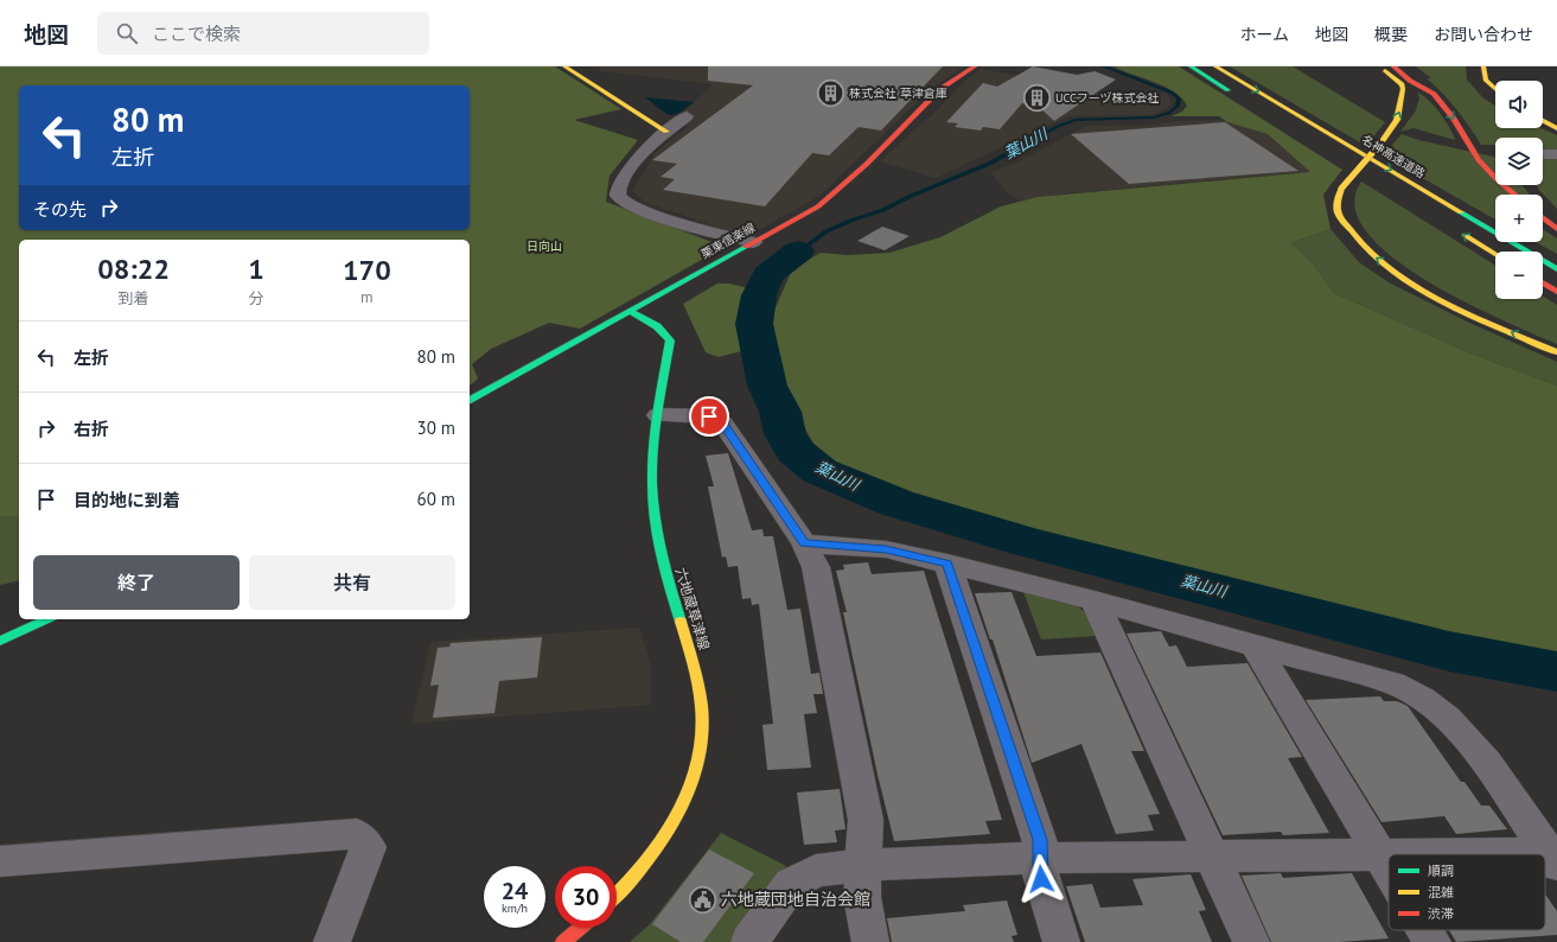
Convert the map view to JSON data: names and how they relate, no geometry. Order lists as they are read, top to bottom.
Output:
{
  "streets": {
    "main road": ["名神高速道路", "栗東信楽線", "六地蔵草津線"]
  },
  "crossings": [
    ["栗東信楽線", "六地蔵草津線"]
  ],
  "water": ["葉山川"],
  "parks": ["日向山"],
  "places": {
    "building": ["株式会社 草津倉庫", "UCCフーヅ株式会社"],
    "public building": ["六地蔵団地自治会館"]
  },
  "legend": ["順調", "混雑", "渋滞"],
  "page": {
    "header": "地図",
    "search": "ここで検索",
    "nav": [
      "ホーム",
      "地図",
      "概要",
      "お問い合わせ"
    ],
    "map_buttons": ["+", "−"],
    "turn": ["80 m", "左折"],
    "then": "その先",
    "eta": [
      "08:22",
      "到着",
      "1",
      "分",
      "170",
      "m"
    ],
    "list": [
      {
        "name": "左折",
        "value": "80 m"
      },
      {
        "name": "右折",
        "value": "30 m"
      },
      {
        "name": "目的地に到着",
        "value": "60 m"
      }
    ],
    "buttons": ["終了", "共有"],
    "speed": "24 km/h",
    "limit": "30"
  }
}
